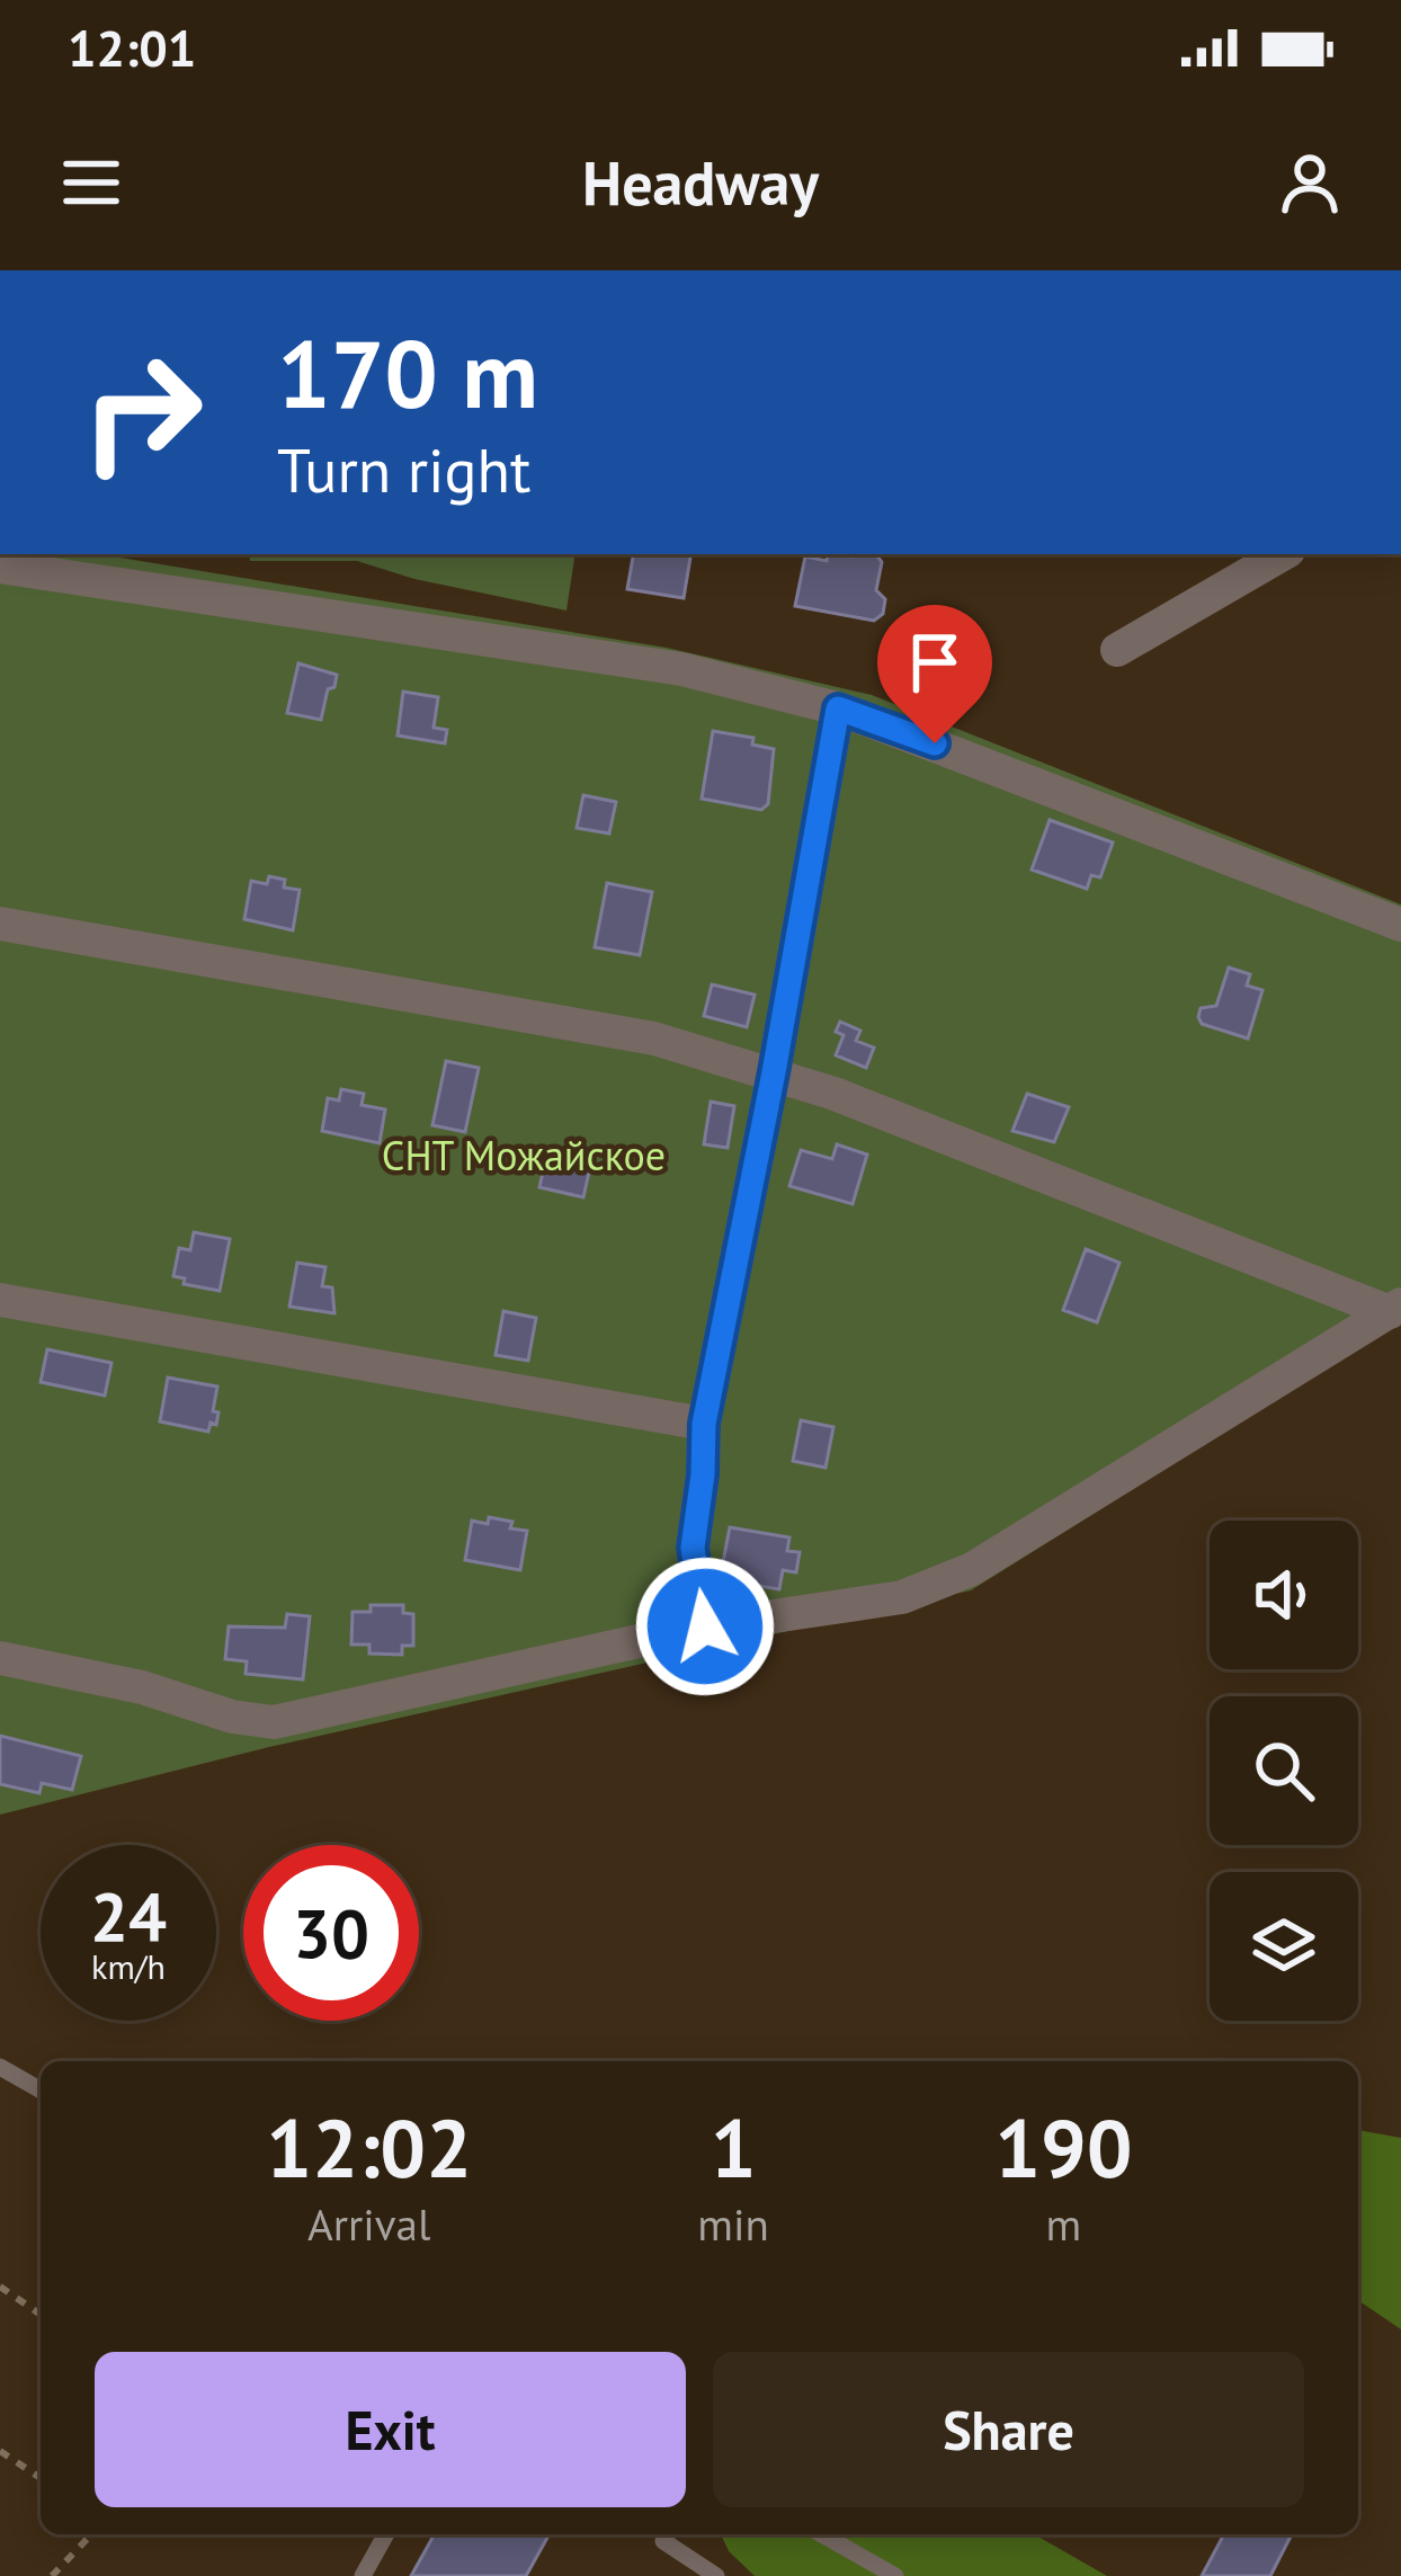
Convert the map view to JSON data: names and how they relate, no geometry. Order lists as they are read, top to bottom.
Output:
{
  "parks": ["СНТ Можайское"],
  "page": {
    "status": "12:01",
    "header": "Headway",
    "turn": ["170 m", "Turn right"],
    "speed": "24 km/h",
    "limit": "30",
    "eta": [
      "12:02",
      "Arrival",
      "1",
      "min",
      "190",
      "m"
    ],
    "buttons": ["Exit", "Share"]
  }
}
